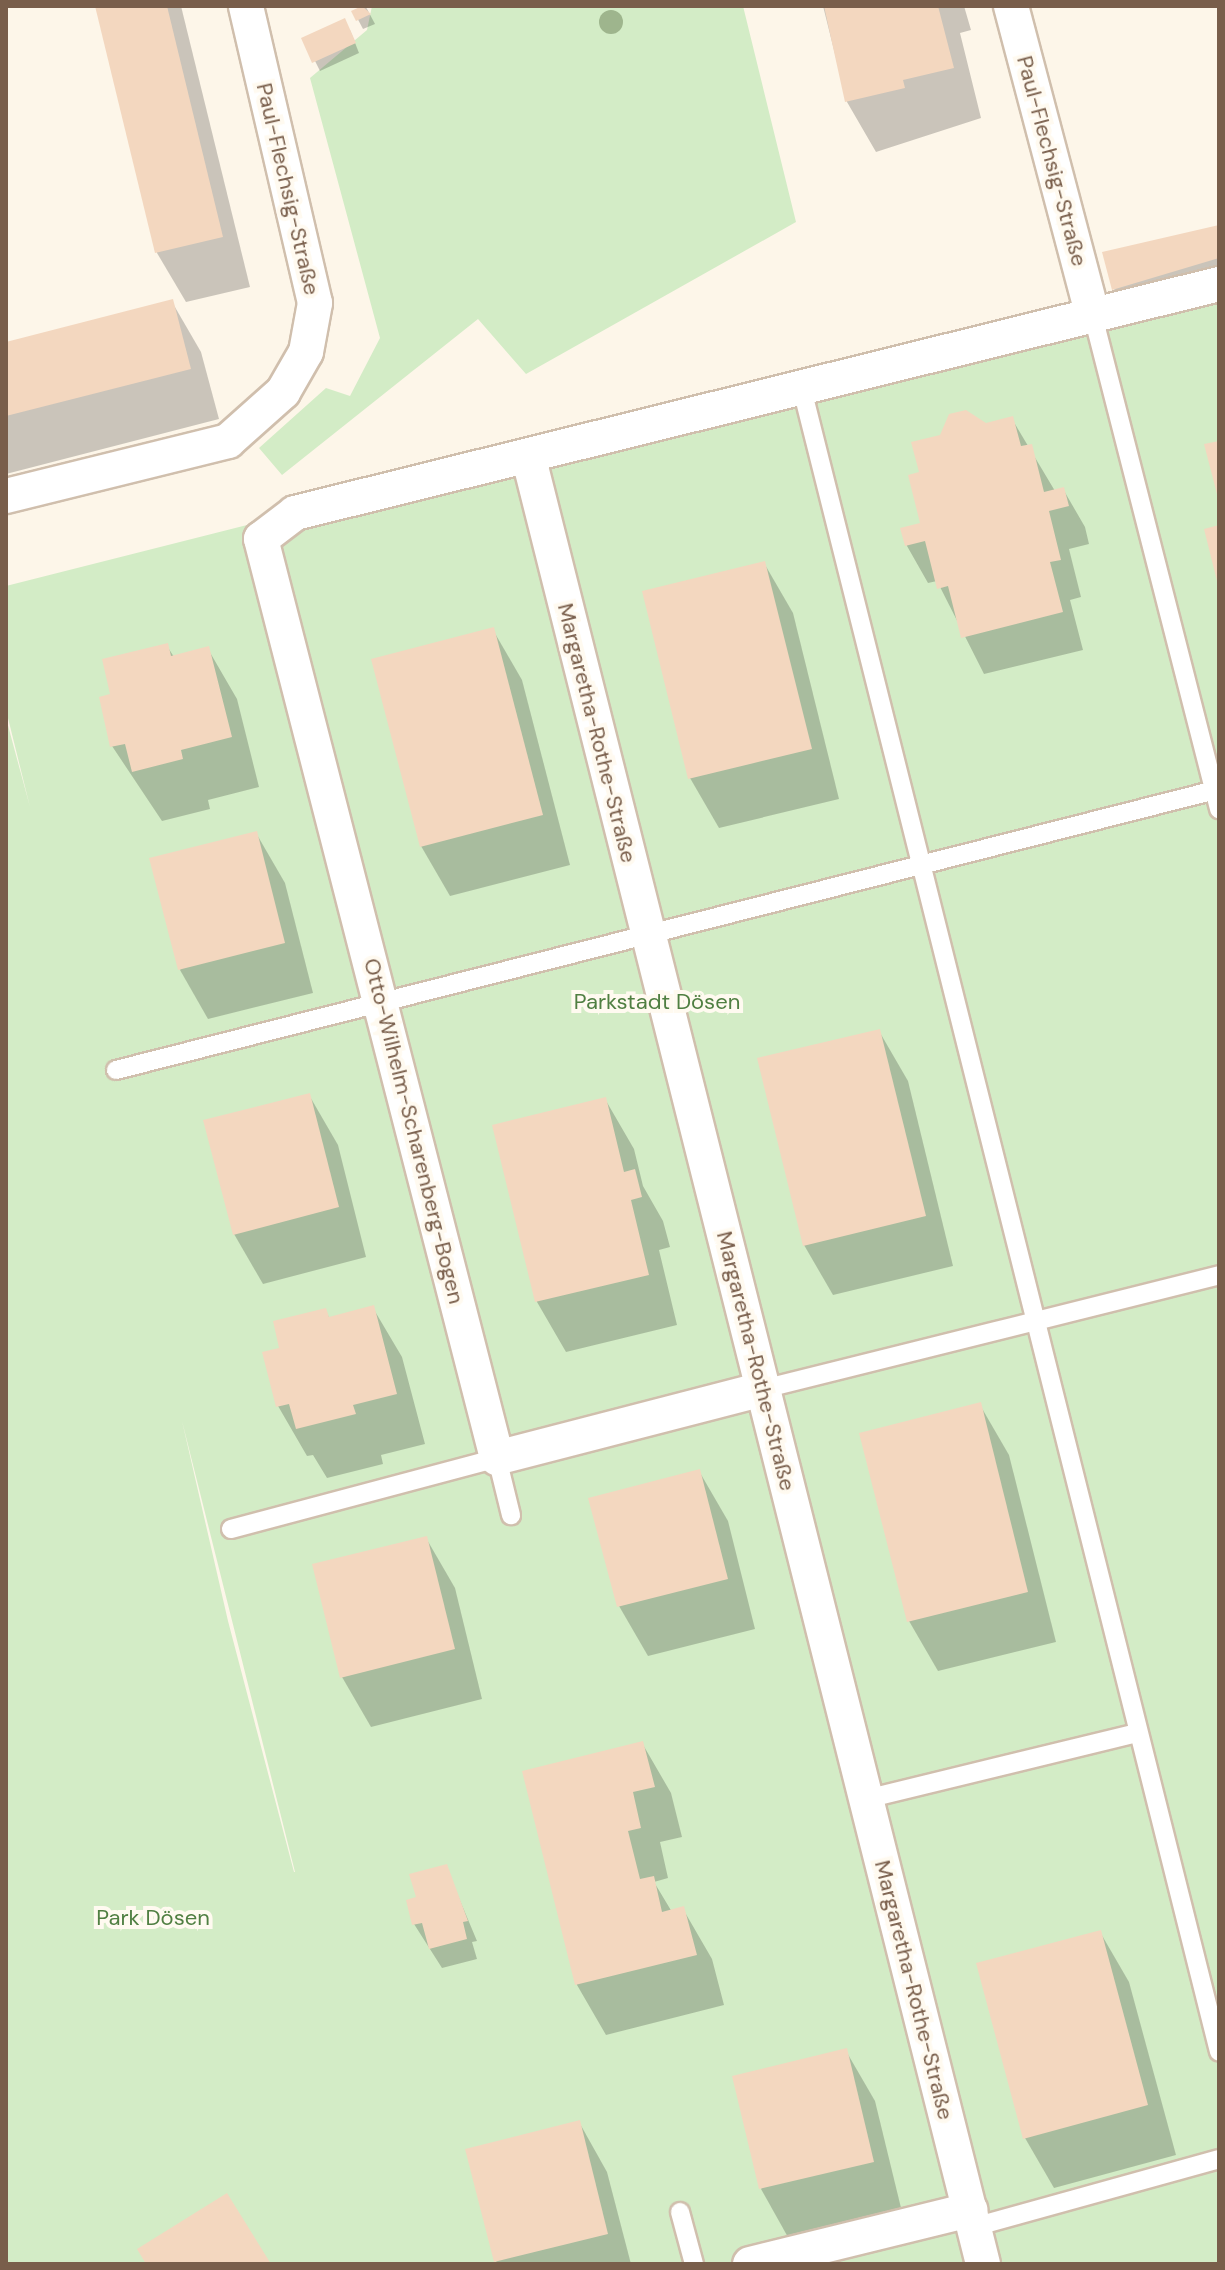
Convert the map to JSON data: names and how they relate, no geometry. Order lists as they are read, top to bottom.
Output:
{
  "streets": {
    "street": ["Paul-Flechsig-Straße", "Margaretha-Rothe-Straße", "Otto-Wilhelm-Scharenberg-Bogen"]
  },
  "crossings": [
    ["Margaretha-Rothe-Straße", "Otto-Wilhelm-Scharenberg-Bogen"]
  ],
  "parks": ["Parkstadt Dösen", "Park Dösen"]
}
